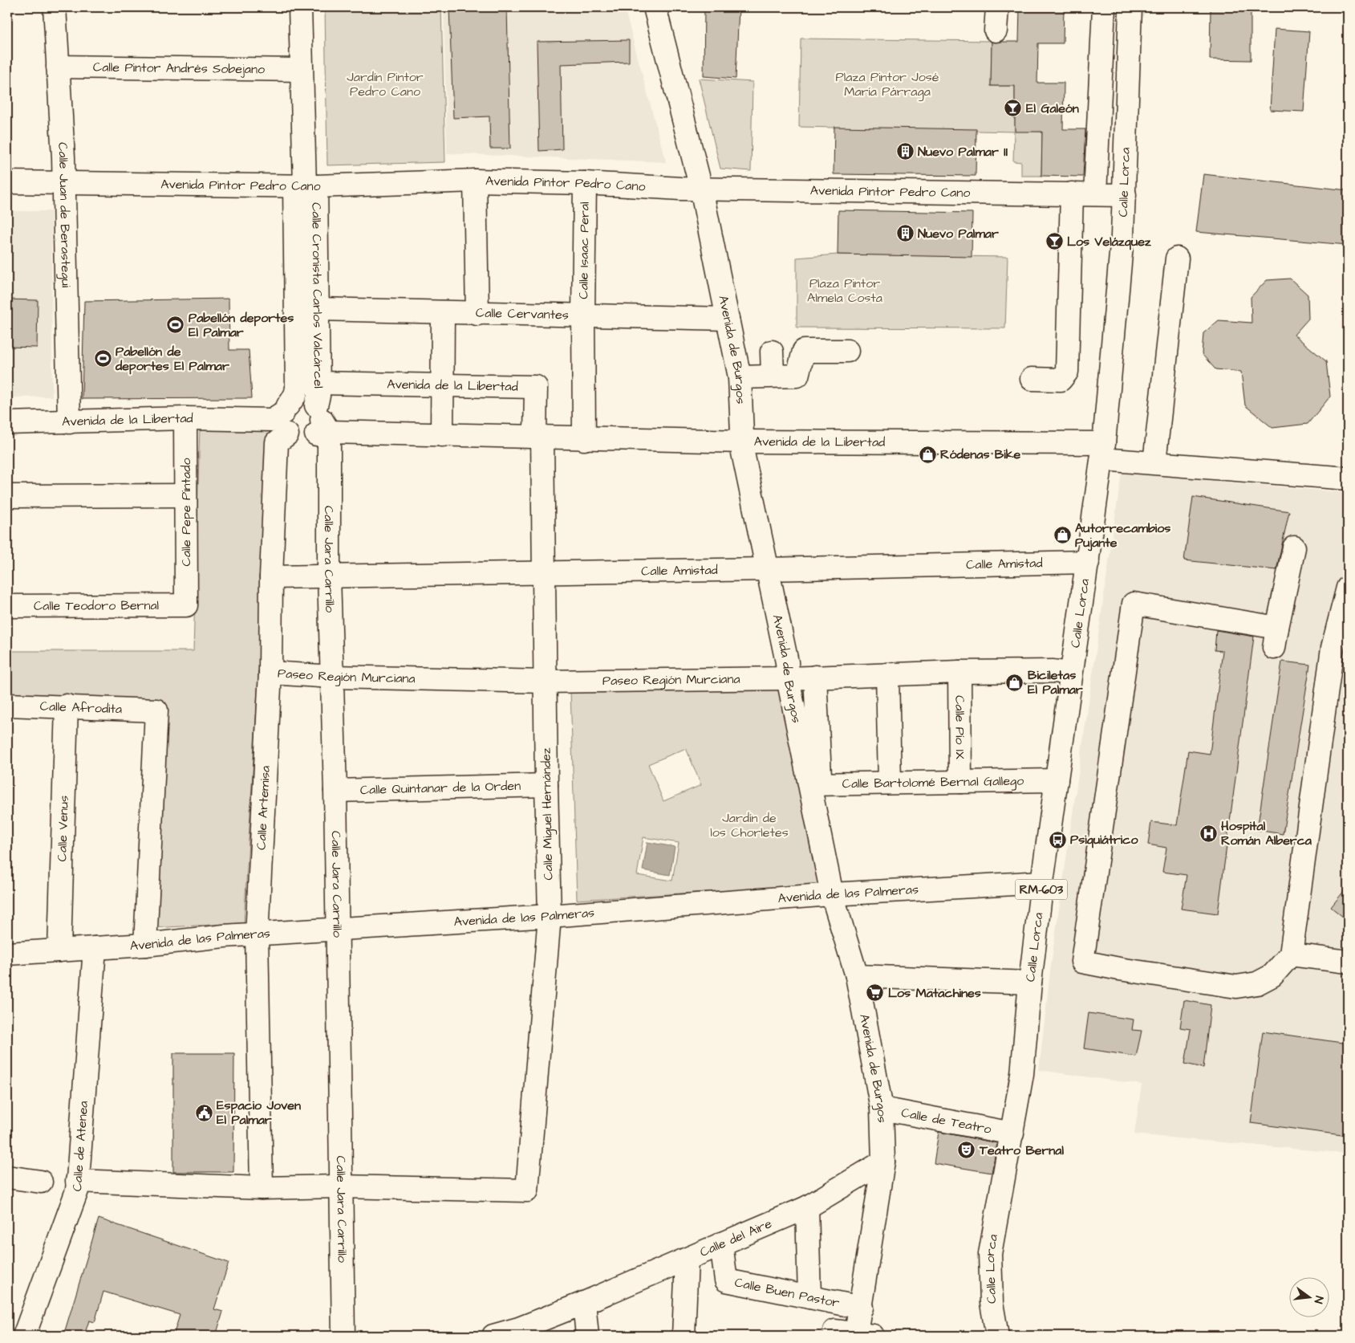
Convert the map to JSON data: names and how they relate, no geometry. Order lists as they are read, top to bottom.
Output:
{
  "streets": {
    "street": [
      "Calle Pintor Andrés Sobejano",
      "Calle Lorca",
      "Avenida Pintor Pedro Cano",
      "Calle Juan de Berastegui",
      "Calle Isaac Peral",
      "Calle Cronista Carlos Valcárcel",
      "Calle Cervantes",
      "Avenida de Burgos",
      "Avenida de la Libertad",
      "Calle Pepe Pintado",
      "Calle Jara Carrillo",
      "Calle Amistad",
      "Calle Teodoro Bernal",
      "Paseo Región Murciana",
      "Calle Afrodita",
      "Calle Pío IX",
      "Calle Bartolomé Bernal Gallego",
      "Calle Quintanar de la Orden",
      "Calle Artemisa",
      "Calle Miguel Hernández",
      "Calle Venus",
      "RM-603",
      "Avenida de las Palmeras",
      "Calle de Teatro",
      "Calle de Atenea",
      "Calle del Aire",
      "Calle Buen Pastor"
    ]
  },
  "crossings": [
    ["Calle Pintor Andrés Sobejano", "Calle Juan de Berastegui"],
    ["Calle Pintor Andrés Sobejano", "Calle Cronista Carlos Valcárcel"],
    ["Calle Lorca", "Avenida Pintor Pedro Cano"],
    ["Calle Lorca", "Avenida de la Libertad"],
    ["Calle Lorca", "Calle Amistad"],
    ["Calle Lorca", "Paseo Región Murciana"],
    ["Calle Lorca", "Calle Bartolomé Bernal Gallego"],
    ["Calle Lorca", "Avenida de las Palmeras"],
    ["Calle Lorca", "Calle de Teatro"],
    ["Avenida Pintor Pedro Cano", "Calle Juan de Berastegui"],
    ["Avenida Pintor Pedro Cano", "Calle Isaac Peral"],
    ["Avenida Pintor Pedro Cano", "Calle Cronista Carlos Valcárcel"],
    ["Avenida Pintor Pedro Cano", "Avenida de Burgos"],
    ["Calle Juan de Berastegui", "Avenida de la Libertad"],
    ["Calle Isaac Peral", "Calle Cervantes"],
    ["Calle Isaac Peral", "Avenida de la Libertad"],
    ["Calle Cronista Carlos Valcárcel", "Calle Cervantes"],
    ["Calle Cronista Carlos Valcárcel", "Avenida de la Libertad"],
    ["Calle Cronista Carlos Valcárcel", "Calle Jara Carrillo"],
    ["Calle Cronista Carlos Valcárcel", "Calle Artemisa"],
    ["Calle Cervantes", "Avenida de Burgos"],
    ["Avenida de Burgos", "Avenida de la Libertad"],
    ["Avenida de Burgos", "Calle Amistad"],
    ["Avenida de Burgos", "Paseo Región Murciana"],
    ["Avenida de Burgos", "Calle Bartolomé Bernal Gallego"],
    ["Avenida de Burgos", "Avenida de las Palmeras"],
    ["Avenida de Burgos", "Calle de Teatro"],
    ["Avenida de Burgos", "Calle del Aire"],
    ["Avenida de Burgos", "Calle Buen Pastor"],
    ["Avenida de la Libertad", "Calle Pepe Pintado"],
    ["Avenida de la Libertad", "Calle Jara Carrillo"],
    ["Avenida de la Libertad", "Calle Artemisa"],
    ["Avenida de la Libertad", "Calle Miguel Hernández"],
    ["Calle Pepe Pintado", "Calle Teodoro Bernal"],
    ["Calle Jara Carrillo", "Calle Amistad"],
    ["Calle Jara Carrillo", "Paseo Región Murciana"],
    ["Calle Jara Carrillo", "Calle Quintanar de la Orden"],
    ["Calle Jara Carrillo", "Calle Artemisa"],
    ["Calle Jara Carrillo", "Calle Miguel Hernández"],
    ["Calle Jara Carrillo", "Avenida de las Palmeras"],
    ["Calle Amistad", "Calle Artemisa"],
    ["Calle Amistad", "Calle Miguel Hernández"],
    ["Paseo Región Murciana", "Calle Pío IX"],
    ["Paseo Región Murciana", "Calle Artemisa"],
    ["Paseo Región Murciana", "Calle Miguel Hernández"],
    ["Calle Afrodita", "Calle Venus"],
    ["Calle Afrodita", "Avenida de las Palmeras"],
    ["Calle Pío IX", "Calle Bartolomé Bernal Gallego"],
    ["Calle Quintanar de la Orden", "Calle Miguel Hernández"],
    ["Calle Artemisa", "Avenida de las Palmeras"],
    ["Calle Miguel Hernández", "Avenida de las Palmeras"],
    ["Calle Venus", "Avenida de las Palmeras"],
    ["Avenida de las Palmeras", "Calle de Atenea"],
    ["Calle del Aire", "Calle Buen Pastor"]
  ],
  "parks": [
    "Jardín Pintor Pedro Cano",
    "Plaza Pintor José María Párraga",
    "Plaza Pintor Almela Costa",
    "Jardín de los Chorletes"
  ],
  "places": {
    "bar": ["El Galeón", "Los Velázquez"],
    "building": ["Nuevo Palmar II", "Nuevo Palmar"],
    "sports": ["Pabellón deportes El Palmar", "Pabellón de deportes El Palmar"],
    "shop": ["Ródenas Bike", "Autorrecambios Pujante", "Biciletas El Palmar"],
    "hospital": ["Hospital Román Alberca"],
    "bus stop": ["Psiquiátrico"],
    "supermarket": ["Los Matachines"],
    "public building": ["Espacio Joven El Palmar"],
    "theatre": ["Teatro Bernal"]
  },
  "north": "right"
}
